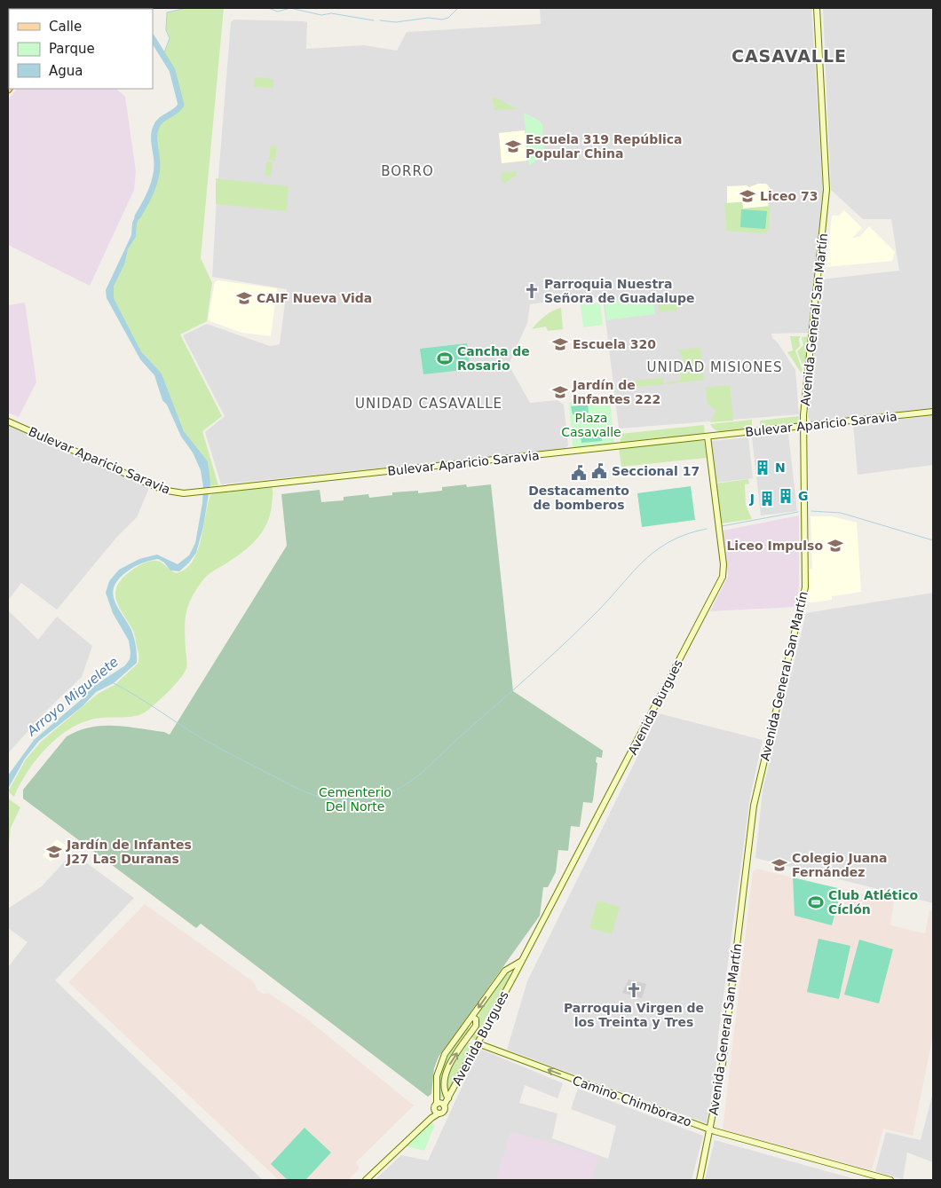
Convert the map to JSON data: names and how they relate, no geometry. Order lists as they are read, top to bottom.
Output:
{
  "streets": {
    "street": [
      "Avenida General San Martín",
      "Bulevar Aparicio Saravia",
      "Avenida Burgues",
      "Camino Chimborazo"
    ]
  },
  "crossings": [
    ["Avenida General San Martín", "Bulevar Aparicio Saravia"],
    ["Avenida General San Martín", "Camino Chimborazo"],
    ["Bulevar Aparicio Saravia", "Avenida Burgues"],
    ["Avenida Burgues", "Camino Chimborazo"]
  ],
  "one_way": ["Camino Chimborazo"],
  "districts": [
    "CASAVALLE",
    "BORRO",
    "UNIDAD MISIONES",
    "UNIDAD CASAVALLE"
  ],
  "water": ["Arroyo Miguelete"],
  "parks": ["Plaza Casavalle", "Cementerio Del Norte"],
  "places": {
    "school or university": [
      "Escuela 319 República Popular China",
      "Liceo 73",
      "CAIF Nueva Vida",
      "Escuela 320",
      "Jardín de Infantes 222",
      "Liceo Impulso",
      "Jardín de Infantes J27 Las Duranas",
      "Colegio Juana Fernández"
    ],
    "church": ["Parroquia Nuestra Señora de Guadalupe", "Parroquia Virgen de los Treinta y Tres"],
    "sports": ["Cancha de Rosario", "Club Atlético Cíclón"],
    "building": ["N", "G", "J"],
    "public building": ["Seccional 17", "Destacamento de bomberos"]
  },
  "legend": ["Calle", "Parque", "Agua"]
}
